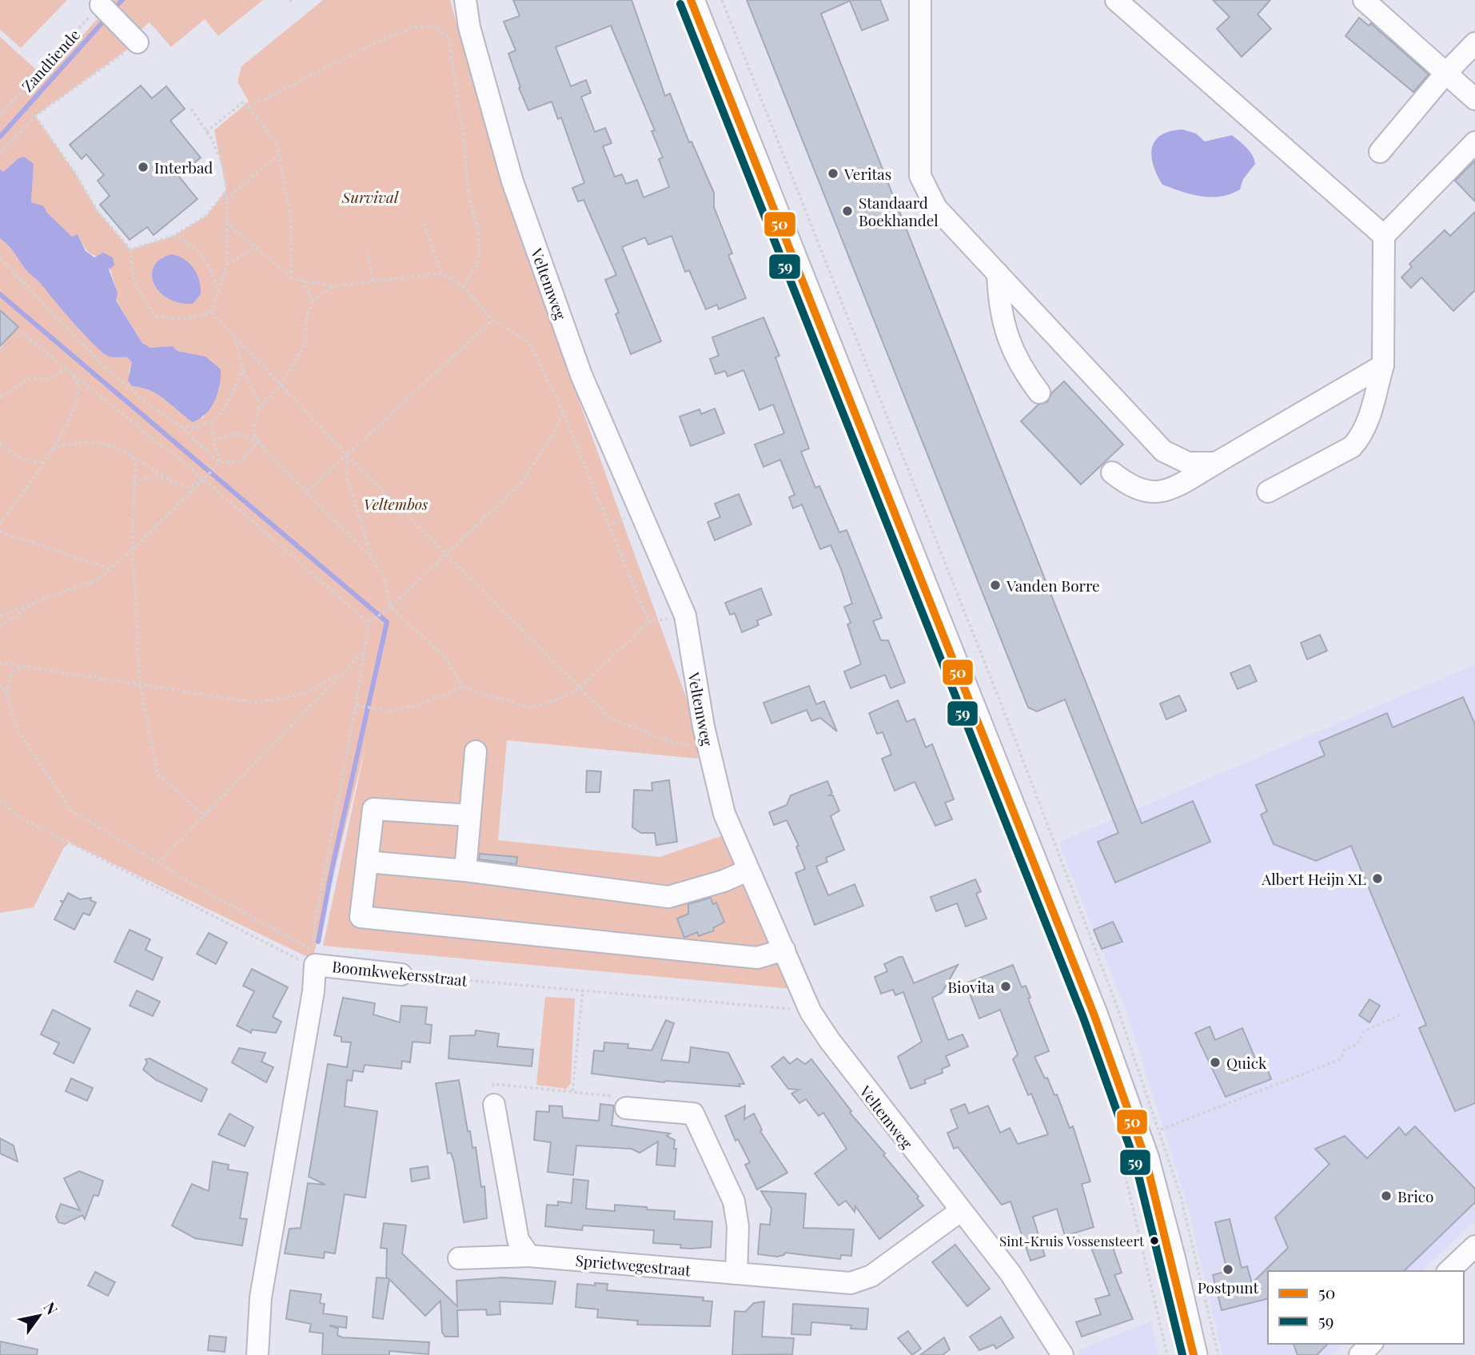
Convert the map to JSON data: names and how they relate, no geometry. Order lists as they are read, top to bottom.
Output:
{
  "streets": {
    "street": ["Veltemweg", "Boomkwekersstraat", "Sprietwegestraat"],
    "path": ["Zandtiende"]
  },
  "crossings": [
    ["Veltemweg", "Boomkwekersstraat"],
    ["Veltemweg", "Sprietwegestraat"]
  ],
  "parks": ["Survival", "Veltembos"],
  "places": [
    "Interbad",
    "Veritas",
    "Standaard Boekhandel",
    "Vanden Borre",
    "Albert Heijn XL",
    "Biovita",
    "Quick",
    "Brico",
    "Sint-Kruis Vossensteert",
    "Postpunt"
  ],
  "lines": ["transit line 50", "transit line 59"],
  "legend": ["50", "59"],
  "north": "top right"
}
